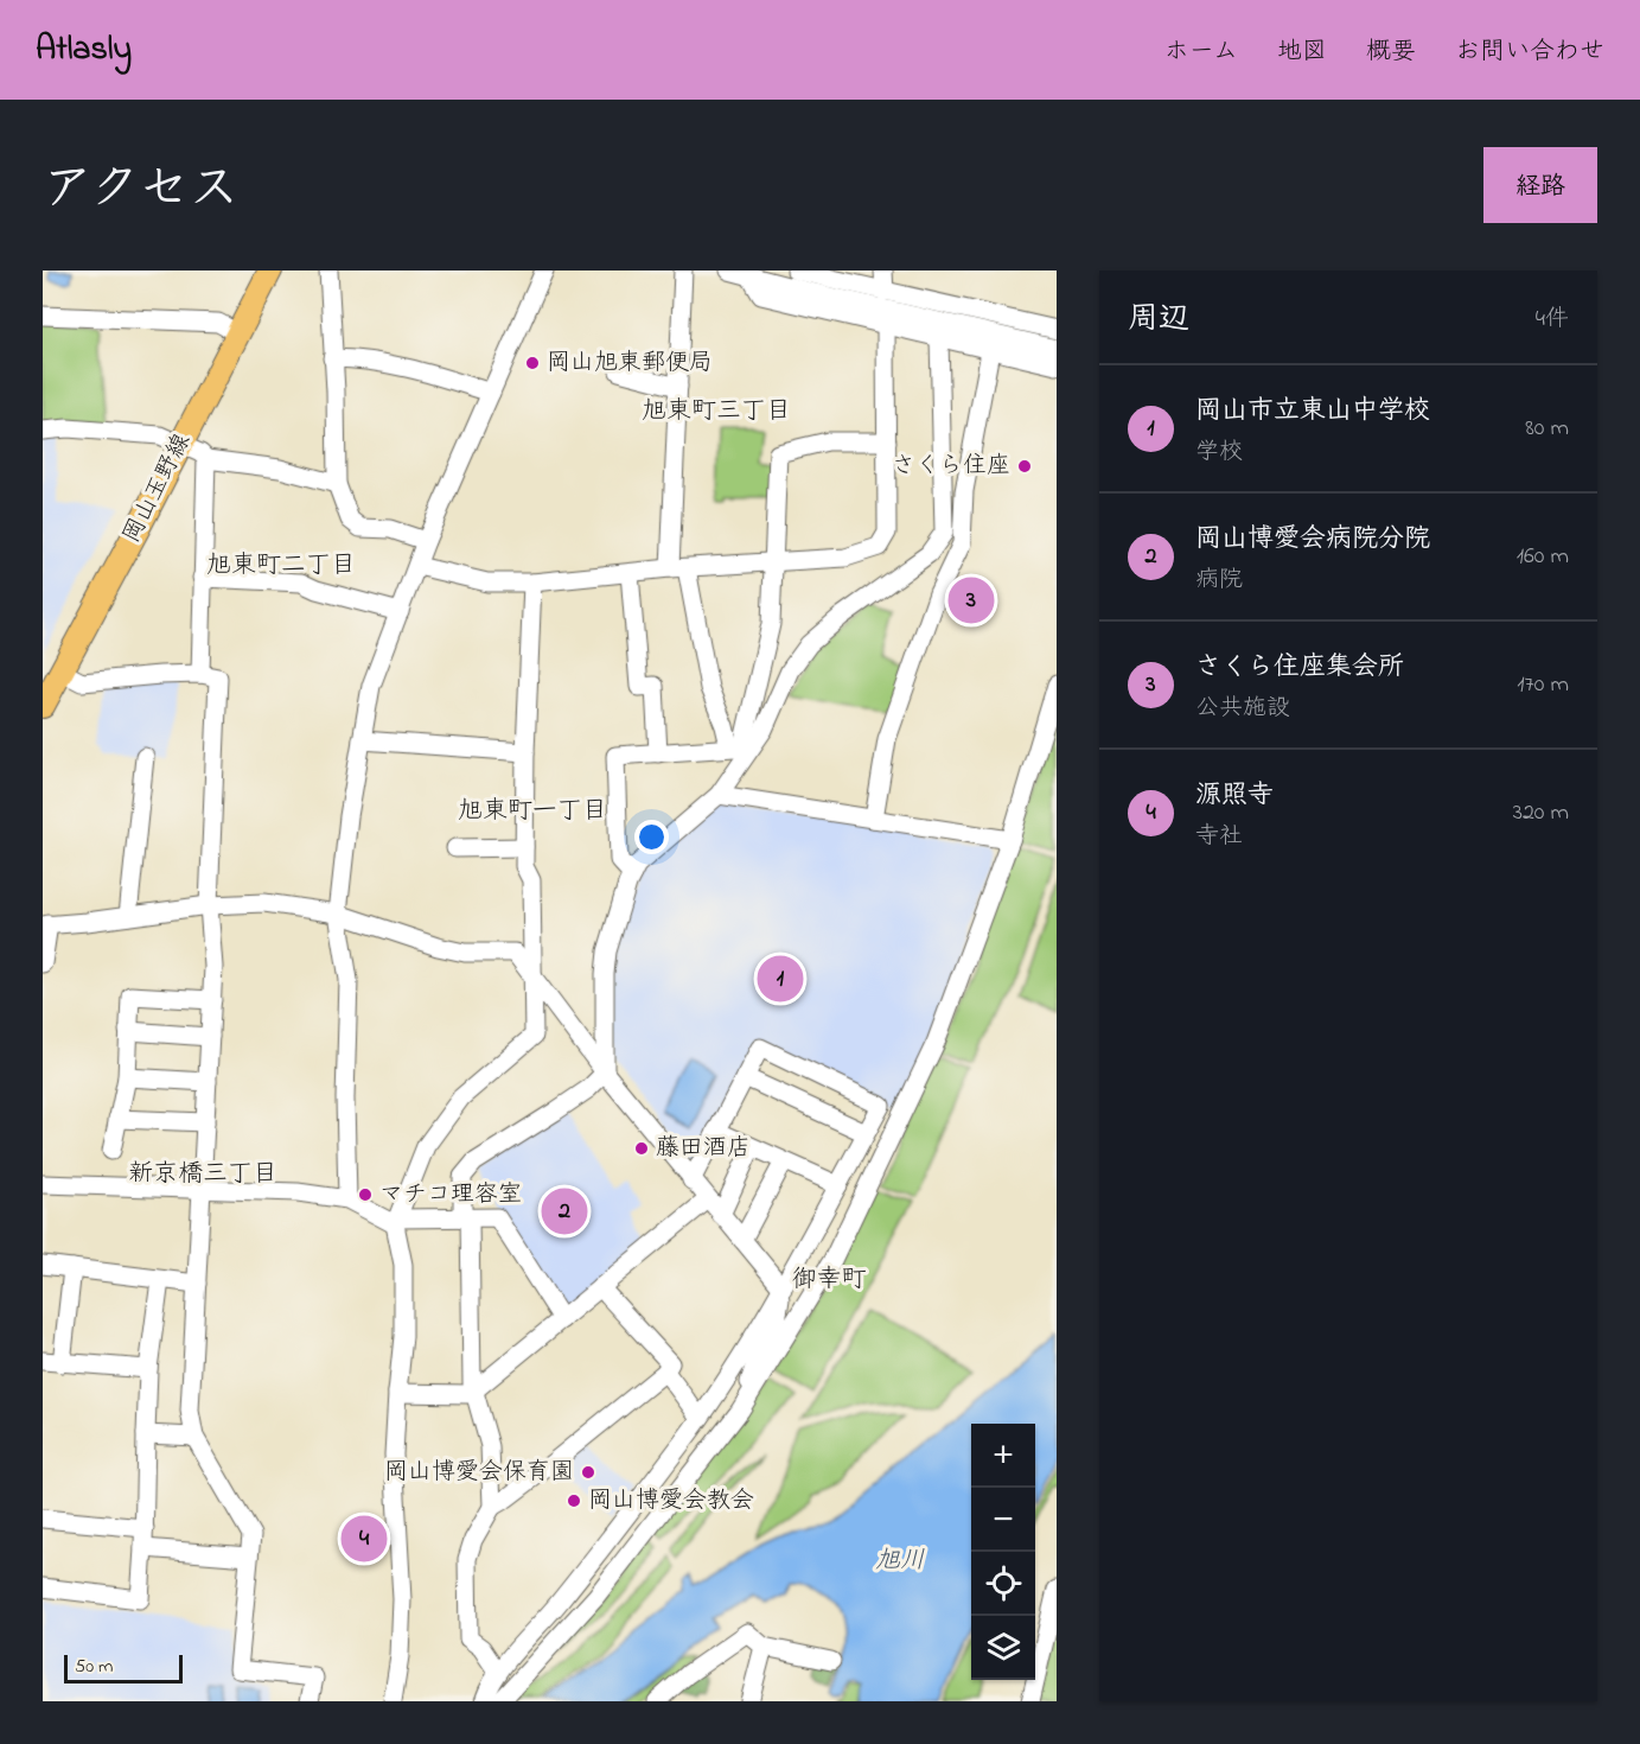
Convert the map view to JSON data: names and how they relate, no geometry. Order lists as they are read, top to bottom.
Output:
{
  "streets": {
    "main road": ["岡山玉野線"]
  },
  "districts": [
    "旭東町三丁目",
    "旭東町二丁目",
    "旭東町一丁目",
    "新京橋三丁目",
    "御幸町"
  ],
  "water": ["旭川"],
  "places": [
    "岡山旭東郵便局",
    "さくら住座",
    "藤田酒店",
    "マチコ理容室",
    "岡山博愛会保育園",
    "岡山博愛会教会"
  ],
  "scale_bar": "50 m",
  "page": {
    "header": "Atlasly",
    "nav": [
      "ホーム",
      "地図",
      "概要",
      "お問い合わせ"
    ],
    "title": "アクセス",
    "buttons": "経路",
    "heading": ["周辺", "4件"],
    "list": [
      {
        "mark": "1",
        "name": "岡山市立東山中学校",
        "note": "学校",
        "value": "80 m"
      },
      {
        "mark": "2",
        "name": "岡山博愛会病院分院",
        "note": "病院",
        "value": "160 m"
      },
      {
        "mark": "3",
        "name": "さくら住座集会所",
        "note": "公共施設",
        "value": "170 m"
      },
      {
        "mark": "4",
        "name": "源照寺",
        "note": "寺社",
        "value": "320 m"
      }
    ],
    "pins": [
      "3",
      "1",
      "2",
      "4"
    ],
    "map_buttons": ["+", "−"],
    "scale": "50 m"
  }
}
